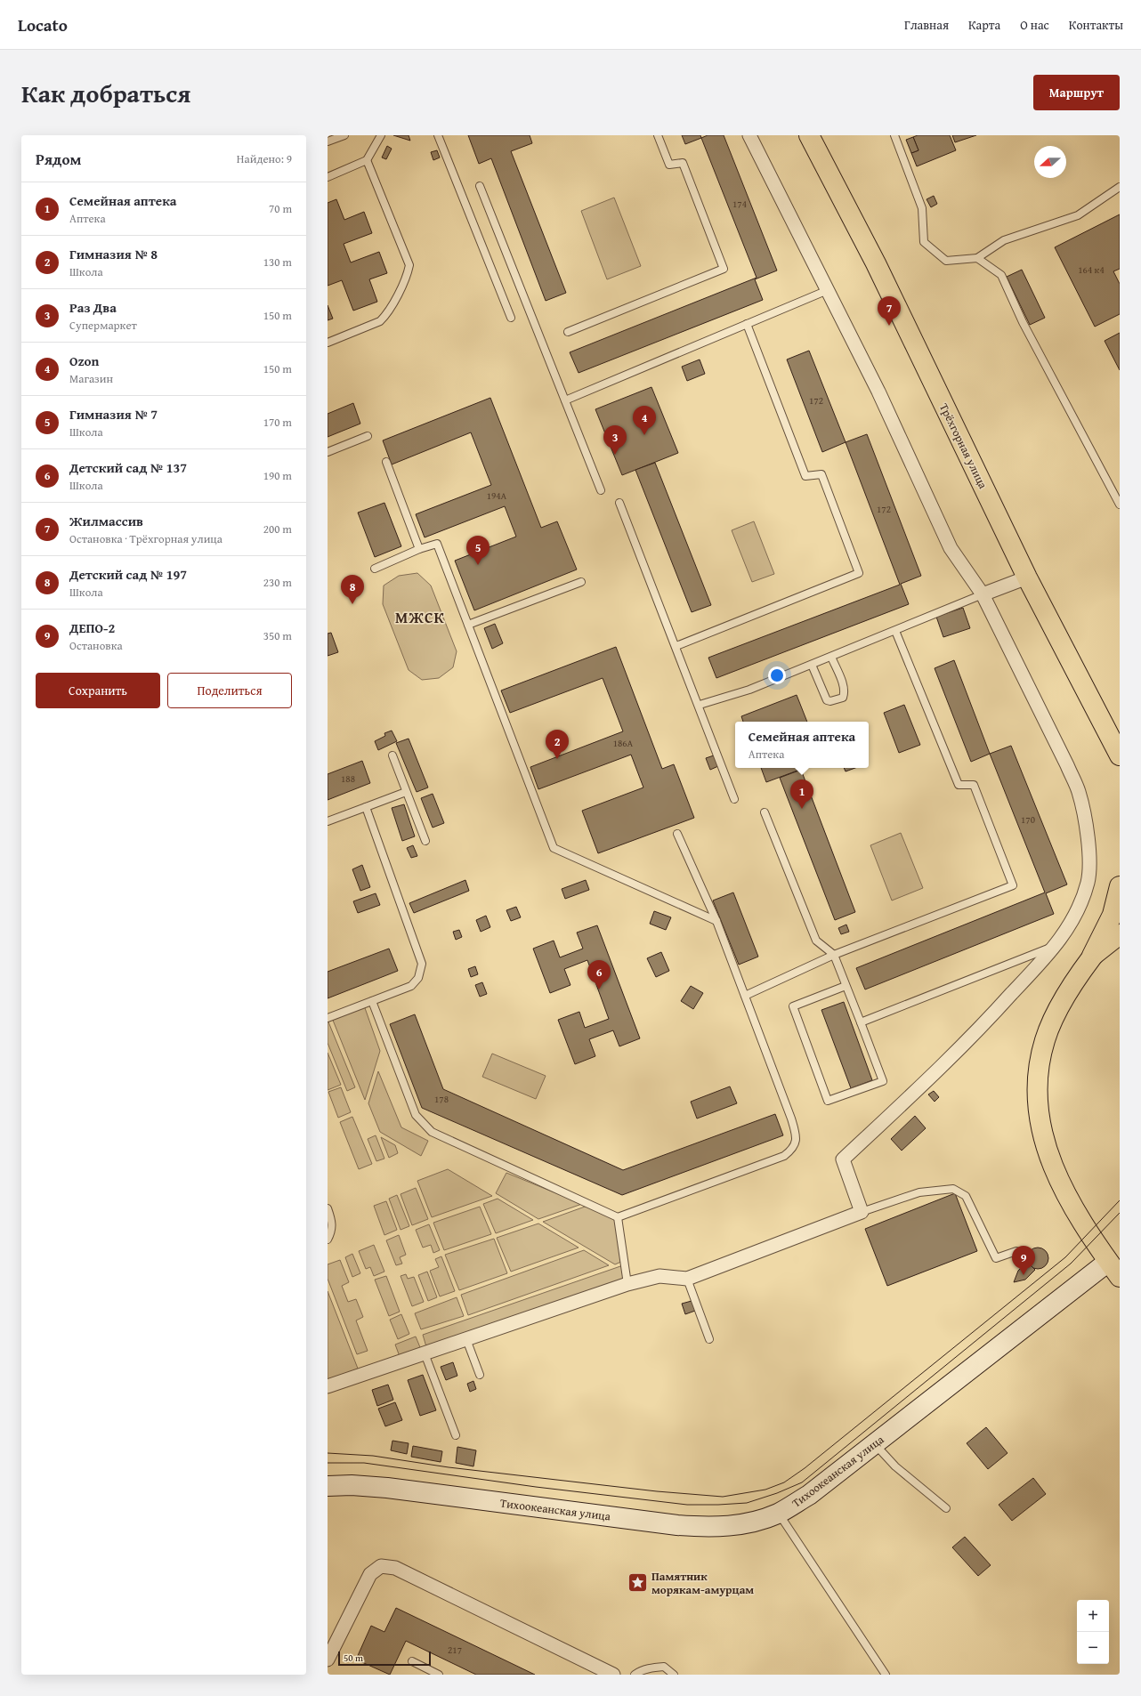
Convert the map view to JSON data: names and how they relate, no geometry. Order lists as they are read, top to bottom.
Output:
{
  "streets": {
    "main road": ["Трёхгорная улица", "Тихоокеанская улица"]
  },
  "districts": ["МЖСК"],
  "places": {
    "place": ["Памятник морякам-амурцам"]
  },
  "house_numbers": [
    "174",
    "164 к4",
    "172",
    "194А",
    "172",
    "186А",
    "188",
    "170",
    "178",
    "217"
  ],
  "scale_bar": "50 m",
  "north": "left",
  "page": {
    "header": "Locato",
    "nav": [
      "Главная",
      "Карта",
      "О нас",
      "Контакты"
    ],
    "title": "Как добраться",
    "buttons": [
      "Маршрут",
      ["Сохранить", "Поделиться"]
    ],
    "heading": ["Рядом", "Найдено: 9"],
    "list": [
      {
        "mark": "1",
        "name": "Семейная аптека",
        "note": "Аптека",
        "value": "70 m"
      },
      {
        "mark": "2",
        "name": "Гимназия № 8",
        "note": "Школа",
        "value": "130 m"
      },
      {
        "mark": "3",
        "name": "Раз Два",
        "note": "Супермаркет",
        "value": "150 m"
      },
      {
        "mark": "4",
        "name": "Ozon",
        "note": "Магазин",
        "value": "150 m"
      },
      {
        "mark": "5",
        "name": "Гимназия № 7",
        "note": "Школа",
        "value": "170 m"
      },
      {
        "mark": "6",
        "name": "Детский сад № 137",
        "note": "Школа",
        "value": "190 m"
      },
      {
        "mark": "7",
        "name": "Жилмассив",
        "note": "Остановка · Трёхгорная улица",
        "value": "200 m"
      },
      {
        "mark": "8",
        "name": "Детский сад № 197",
        "note": "Школа",
        "value": "230 m"
      },
      {
        "mark": "9",
        "name": "ДЕПО-2",
        "note": "Остановка",
        "value": "350 m"
      }
    ],
    "pins": [
      "7",
      "4",
      "3",
      "5",
      "8",
      "2",
      "1",
      "6",
      "9"
    ],
    "popup": ["Семейная аптека", "Аптека"],
    "map_buttons": ["+", "−"],
    "scale": "50 m"
  }
}
